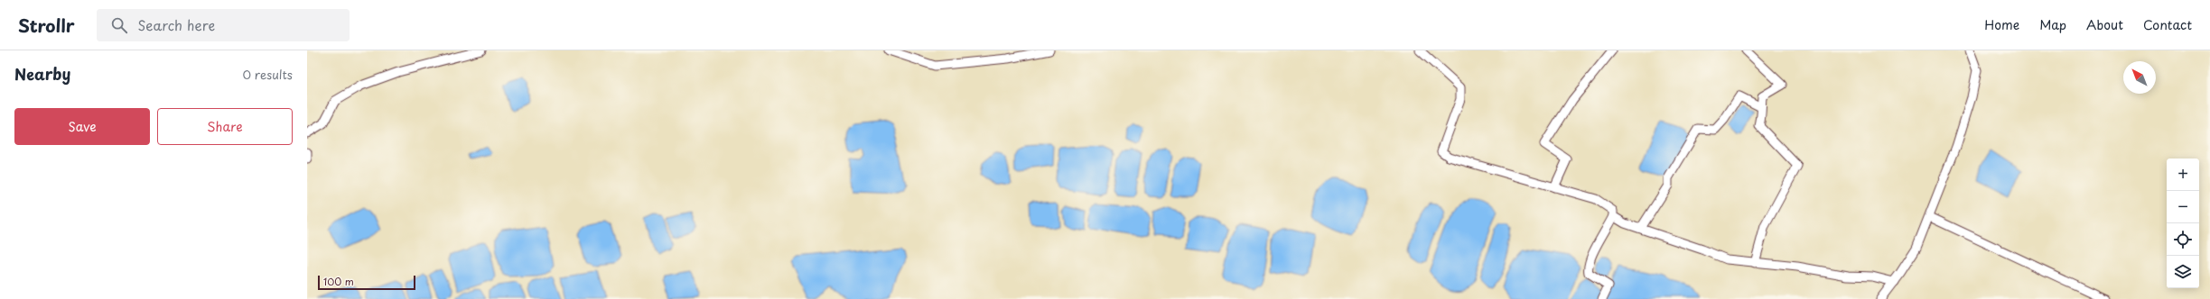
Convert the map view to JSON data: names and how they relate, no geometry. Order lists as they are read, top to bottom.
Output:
{
  "scale_bar": "100 m",
  "north": "top left",
  "page": {
    "header": "Strollr",
    "search": "Search here",
    "nav": [
      "Home",
      "Map",
      "About",
      "Contact"
    ],
    "heading": ["Nearby", "0 results"],
    "buttons": ["Save", "Share"],
    "map_buttons": ["+", "−"],
    "scale": "100 m"
  }
}
